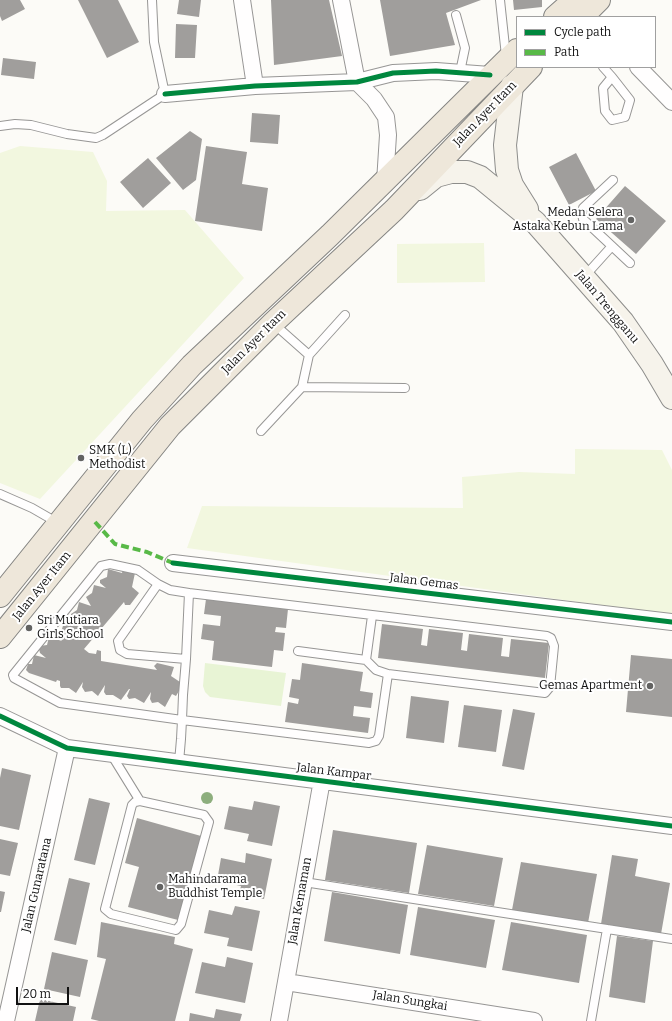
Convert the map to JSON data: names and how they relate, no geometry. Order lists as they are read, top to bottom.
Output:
{
  "streets": {
    "main road": ["Jalan Ayer Itam", "Jalan Trengganu"],
    "street": [
      "Jalan Gemas",
      "Jalan Kampar",
      "Jalan Gunaratana",
      "Jalan Kemaman",
      "Jalan Sungkai"
    ]
  },
  "crossings": [
    ["Jalan Ayer Itam", "Jalan Trengganu"],
    ["Jalan Kampar", "Jalan Gunaratana"],
    ["Jalan Kampar", "Jalan Kemaman"],
    ["Jalan Kemaman", "Jalan Sungkai"]
  ],
  "places": [
    "Medan Selera Astaka Kebun Lama",
    "SMK (L) Methodist",
    "Sri Mutiara Girls School",
    "Gemas Apartment",
    "Mahindarama Buddhist Temple"
  ],
  "legend": ["Cycle path", "Path"],
  "scale_bar": "20 m"
}
